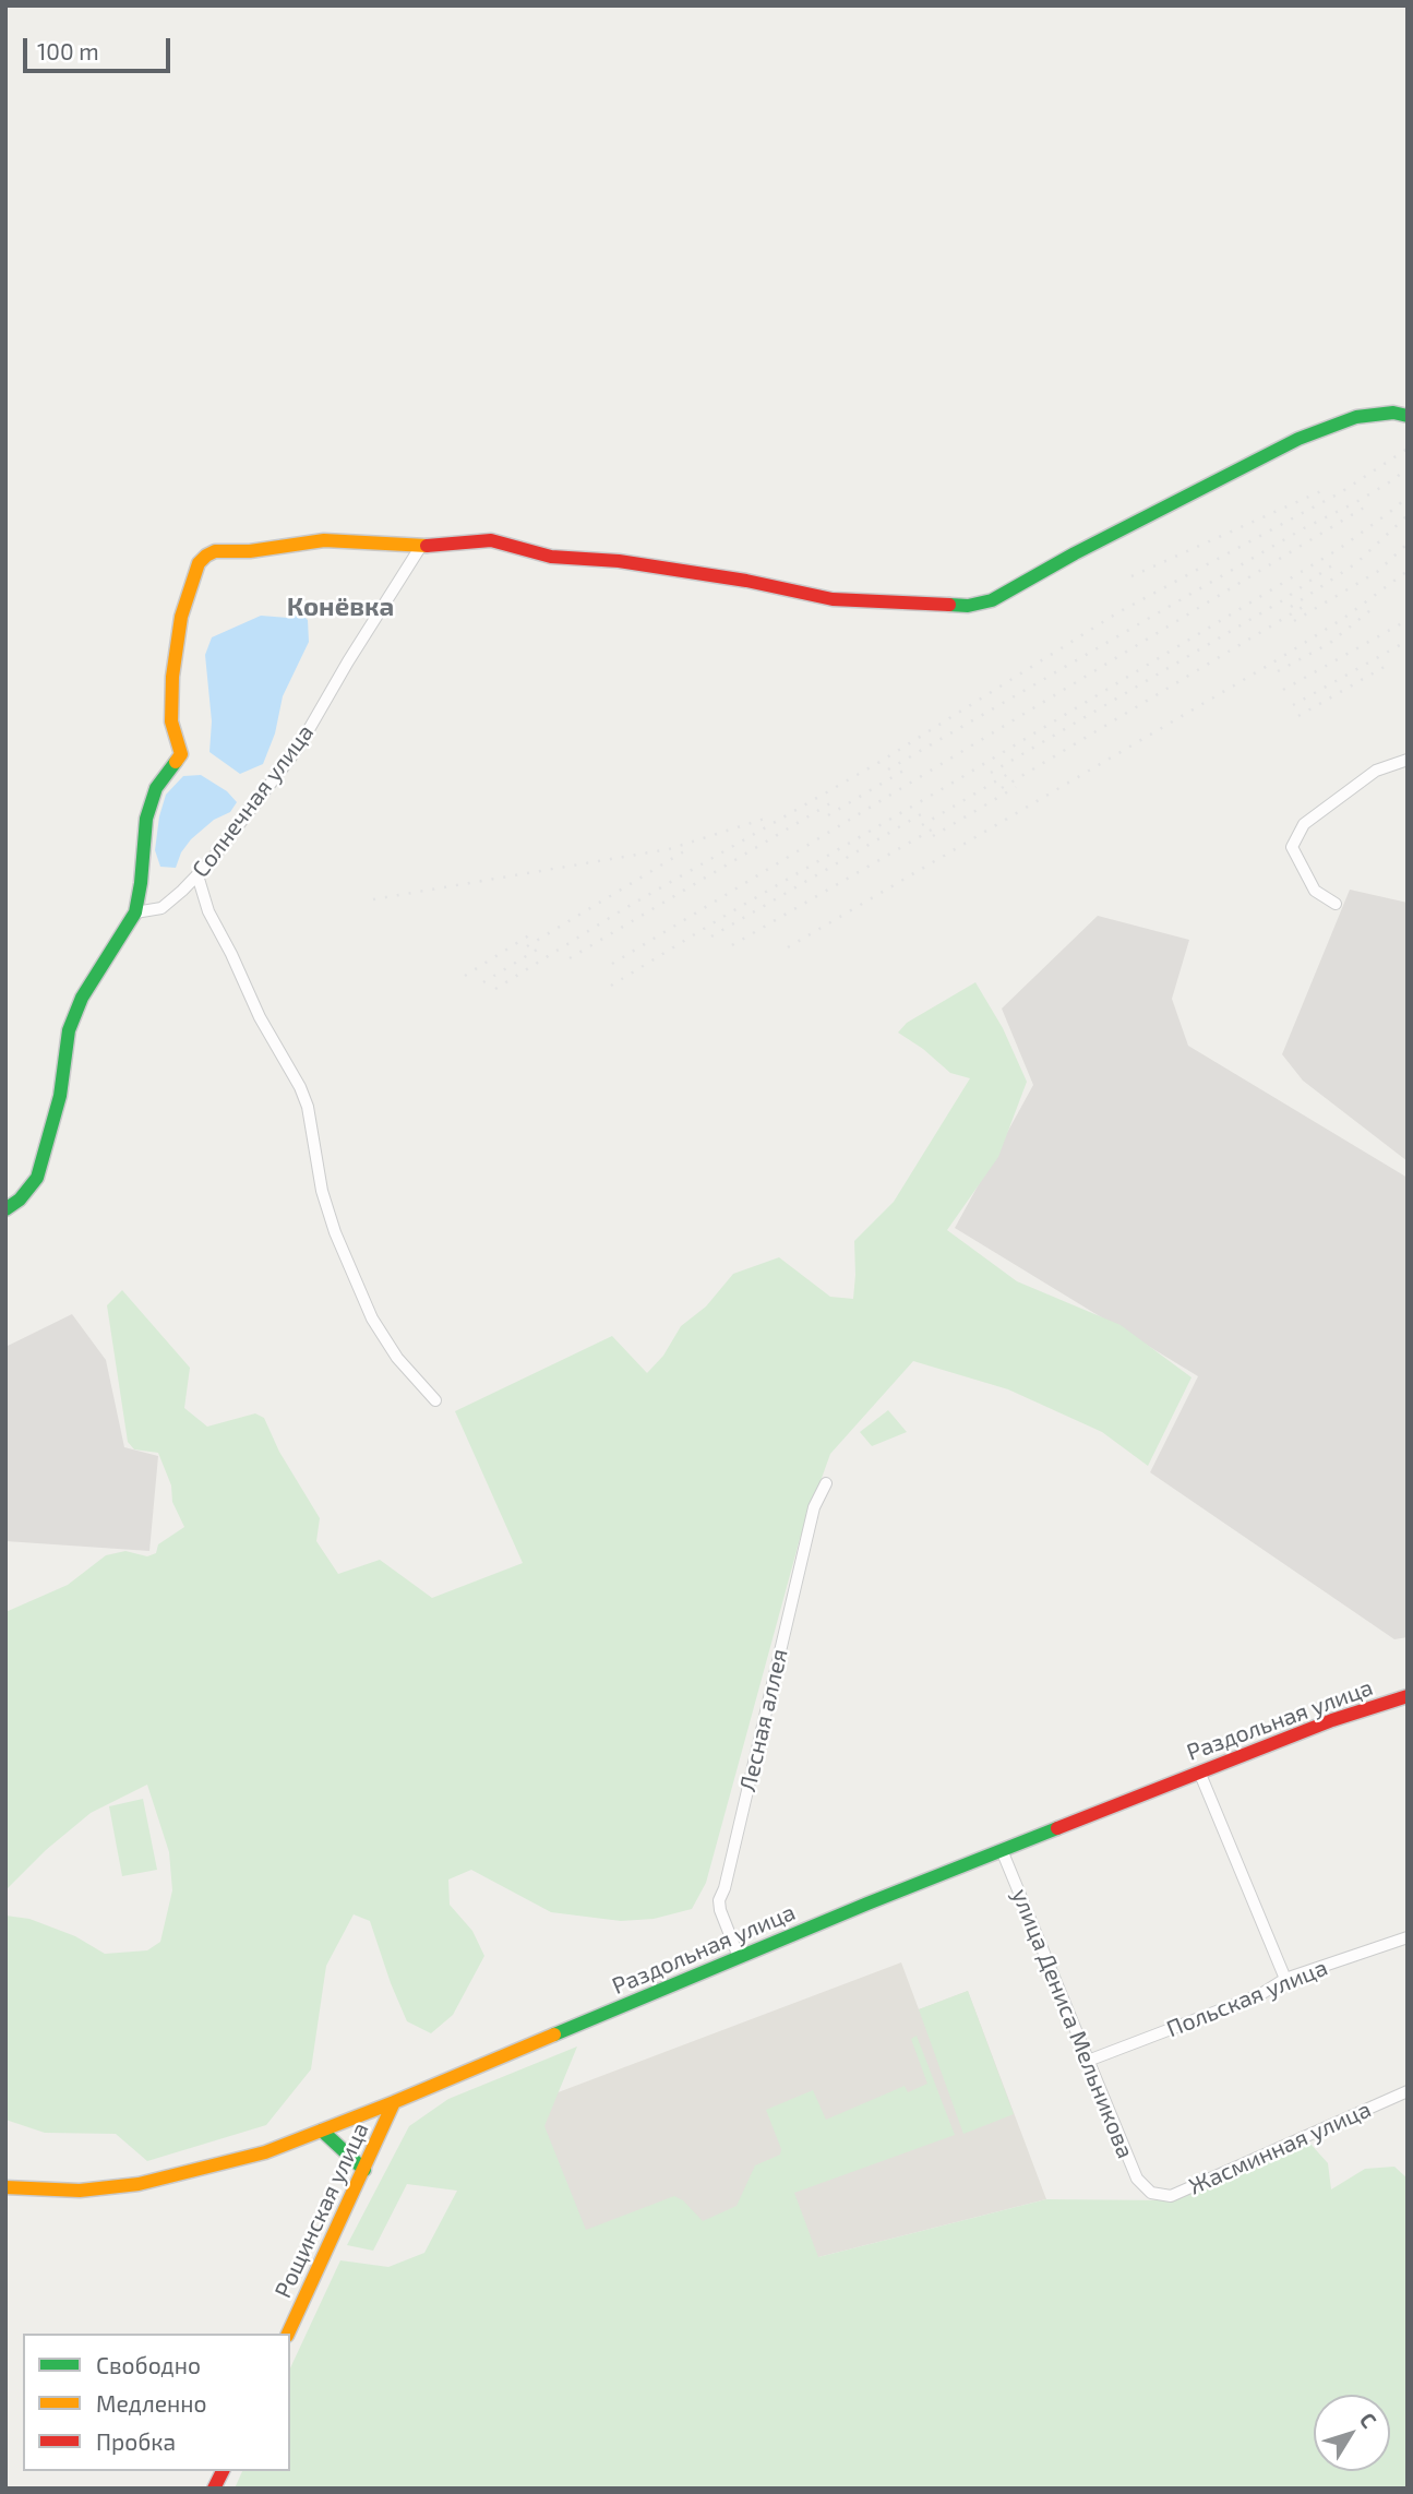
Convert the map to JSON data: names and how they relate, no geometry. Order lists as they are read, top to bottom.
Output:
{
  "streets": {
    "street": [
      "Солнечная улица",
      "Лесная аллея",
      "Раздольная улица",
      "Польская улица",
      "улица Дениса Мельникова",
      "Жасминная улица",
      "Рощинская улица"
    ]
  },
  "crossings": [
    ["Лесная аллея", "Раздольная улица"],
    ["Раздольная улица", "улица Дениса Мельникова"],
    ["Раздольная улица", "Рощинская улица"],
    ["Польская улица", "улица Дениса Мельникова"],
    ["улица Дениса Мельникова", "Жасминная улица"]
  ],
  "districts": ["Конёвка"],
  "legend": ["Свободно", "Медленно", "Пробка"],
  "scale_bar": "100 m",
  "north": "top right"
}
